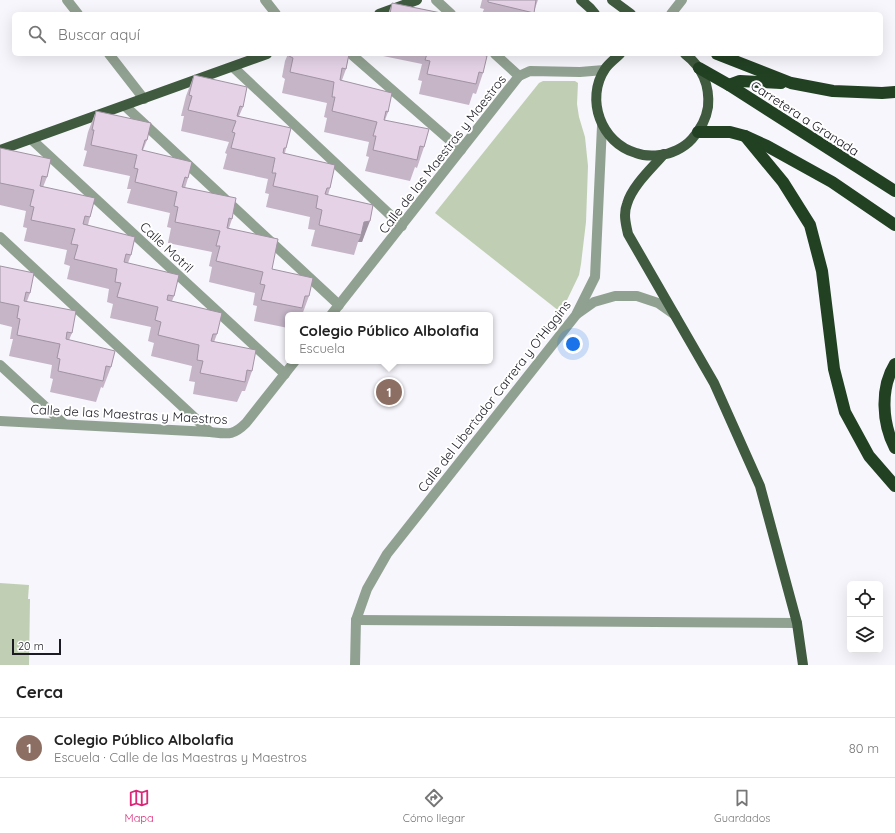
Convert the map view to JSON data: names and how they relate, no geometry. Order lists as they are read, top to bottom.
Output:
{
  "streets": {
    "highway": ["Carretera a Granada"],
    "street": ["Calle de las Maestras y Maestros", "Calle Motril", "Calle del Libertador Carrera y O'Higgins"]
  },
  "crossings": [
    ["Calle de las Maestras y Maestros", "Calle Motril"]
  ],
  "scale_bar": "20 m",
  "page": {
    "search": "Buscar aquí",
    "popup": ["Colegio Público Albolafia", "Escuela"],
    "pins": "1",
    "scale": "20 m",
    "heading": "Cerca",
    "list": [
      {
        "mark": "1",
        "name": "Colegio Público Albolafia",
        "note": "Escuela · Calle de las Maestras y Maestros",
        "value": "80 m"
      }
    ],
    "nav": ["Mapa", "Cómo llegar", "Guardados"]
  }
}
